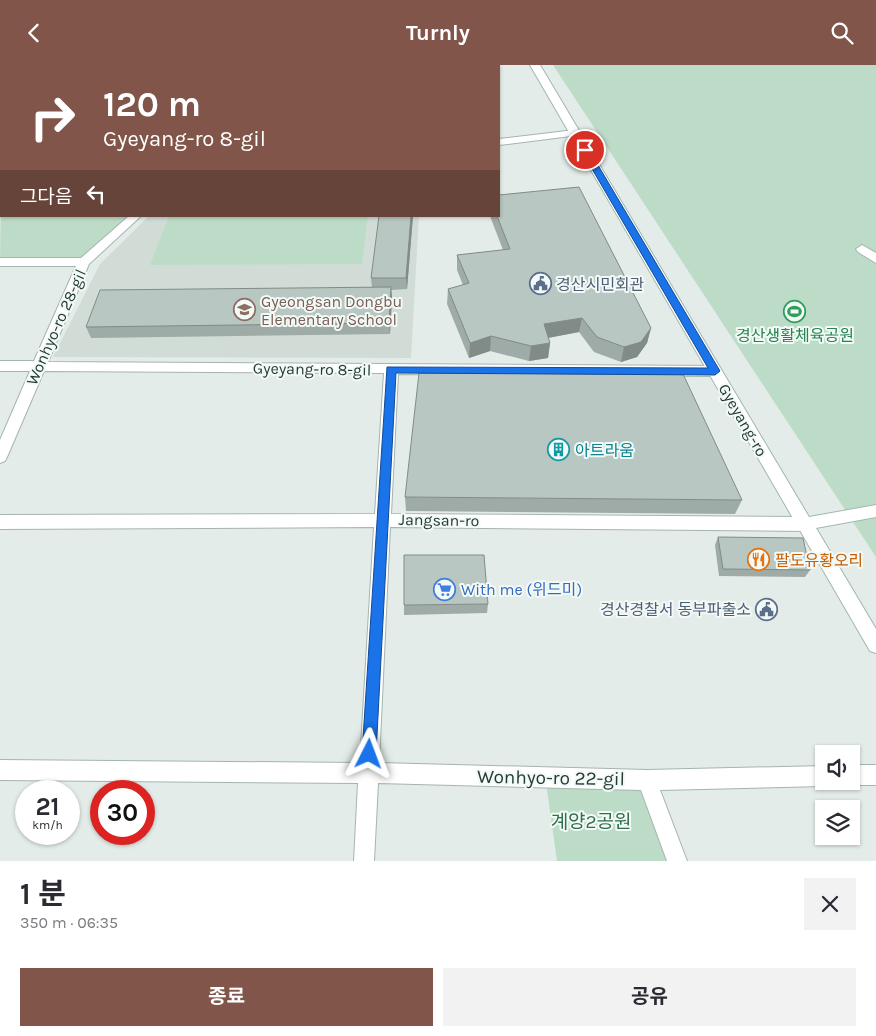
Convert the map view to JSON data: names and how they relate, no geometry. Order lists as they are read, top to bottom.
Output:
{
  "streets": {
    "street": [
      "Wonhyo-ro 28-gil",
      "Gyeyang-ro 8-gil",
      "Gyeyang-ro",
      "Jangsan-ro",
      "Wonhyo-ro 22-gil"
    ]
  },
  "crossings": [
    ["Wonhyo-ro 28-gil", "Gyeyang-ro 8-gil"],
    ["Gyeyang-ro 8-gil", "Gyeyang-ro"],
    ["Gyeyang-ro", "Jangsan-ro"]
  ],
  "parks": ["계양2공원"],
  "places": {
    "public building": ["경산시민회관", "경산경찰서 동부파출소"],
    "school or university": ["Gyeongsan Dongbu Elementary School"],
    "sports": ["경산생활체육공원"],
    "building": ["아트라움"],
    "restaurant": ["팔도유황오리"],
    "supermarket": ["With me (위드미)"]
  },
  "page": {
    "header": "Turnly",
    "turn": ["120 m", "Gyeyang-ro 8-gil"],
    "then": "그다음",
    "speed": "21 km/h",
    "limit": "30",
    "heading": ["1 분", "350 m · 06:35"],
    "buttons": ["종료", "공유"]
  }
}
